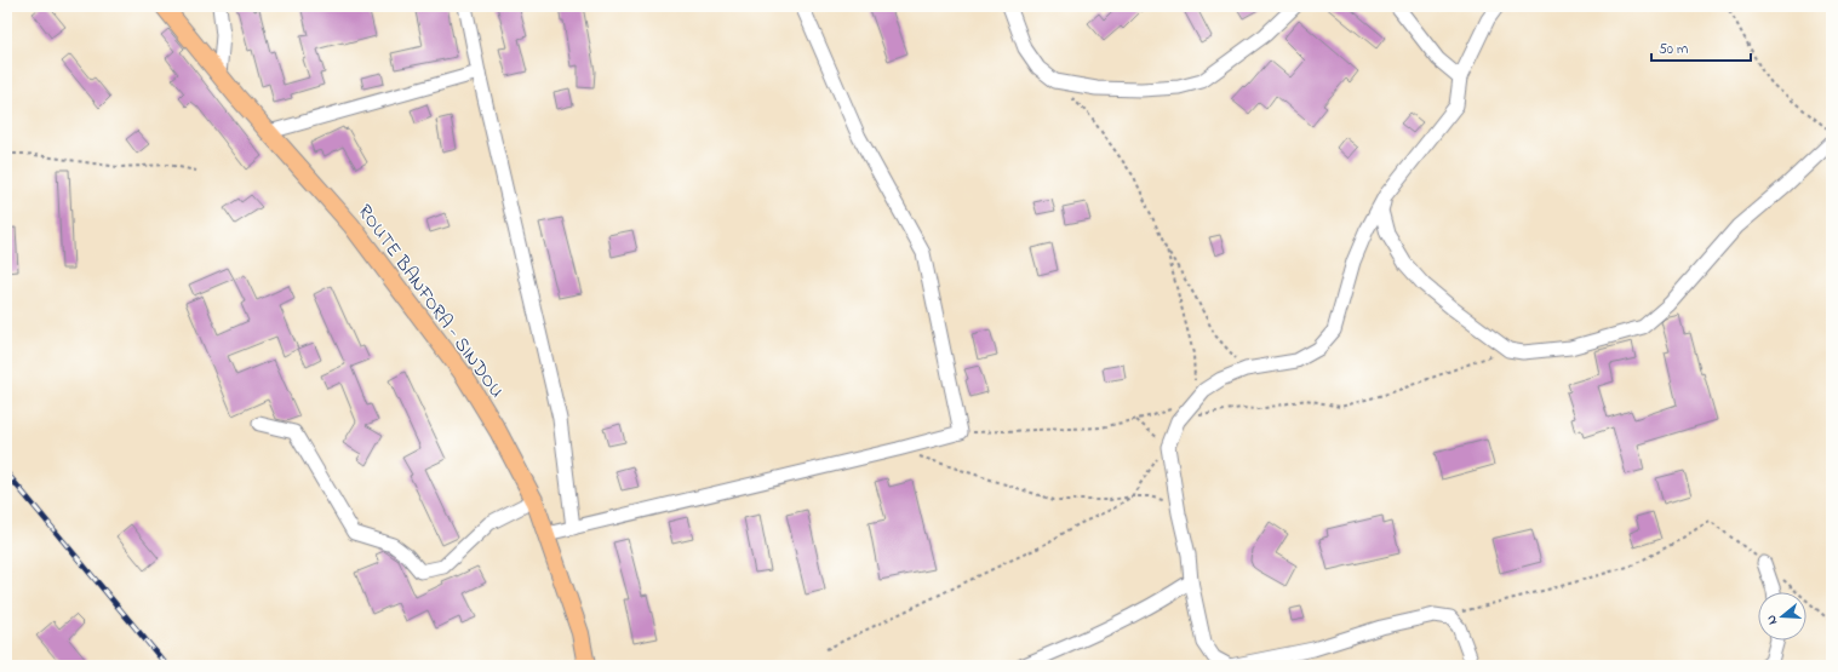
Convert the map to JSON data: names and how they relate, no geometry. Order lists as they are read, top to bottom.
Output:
{
  "streets": {
    "main road": ["ROUTE BANFORA - SINDOU"]
  },
  "scale_bar": "50 m",
  "north": "left"
}
